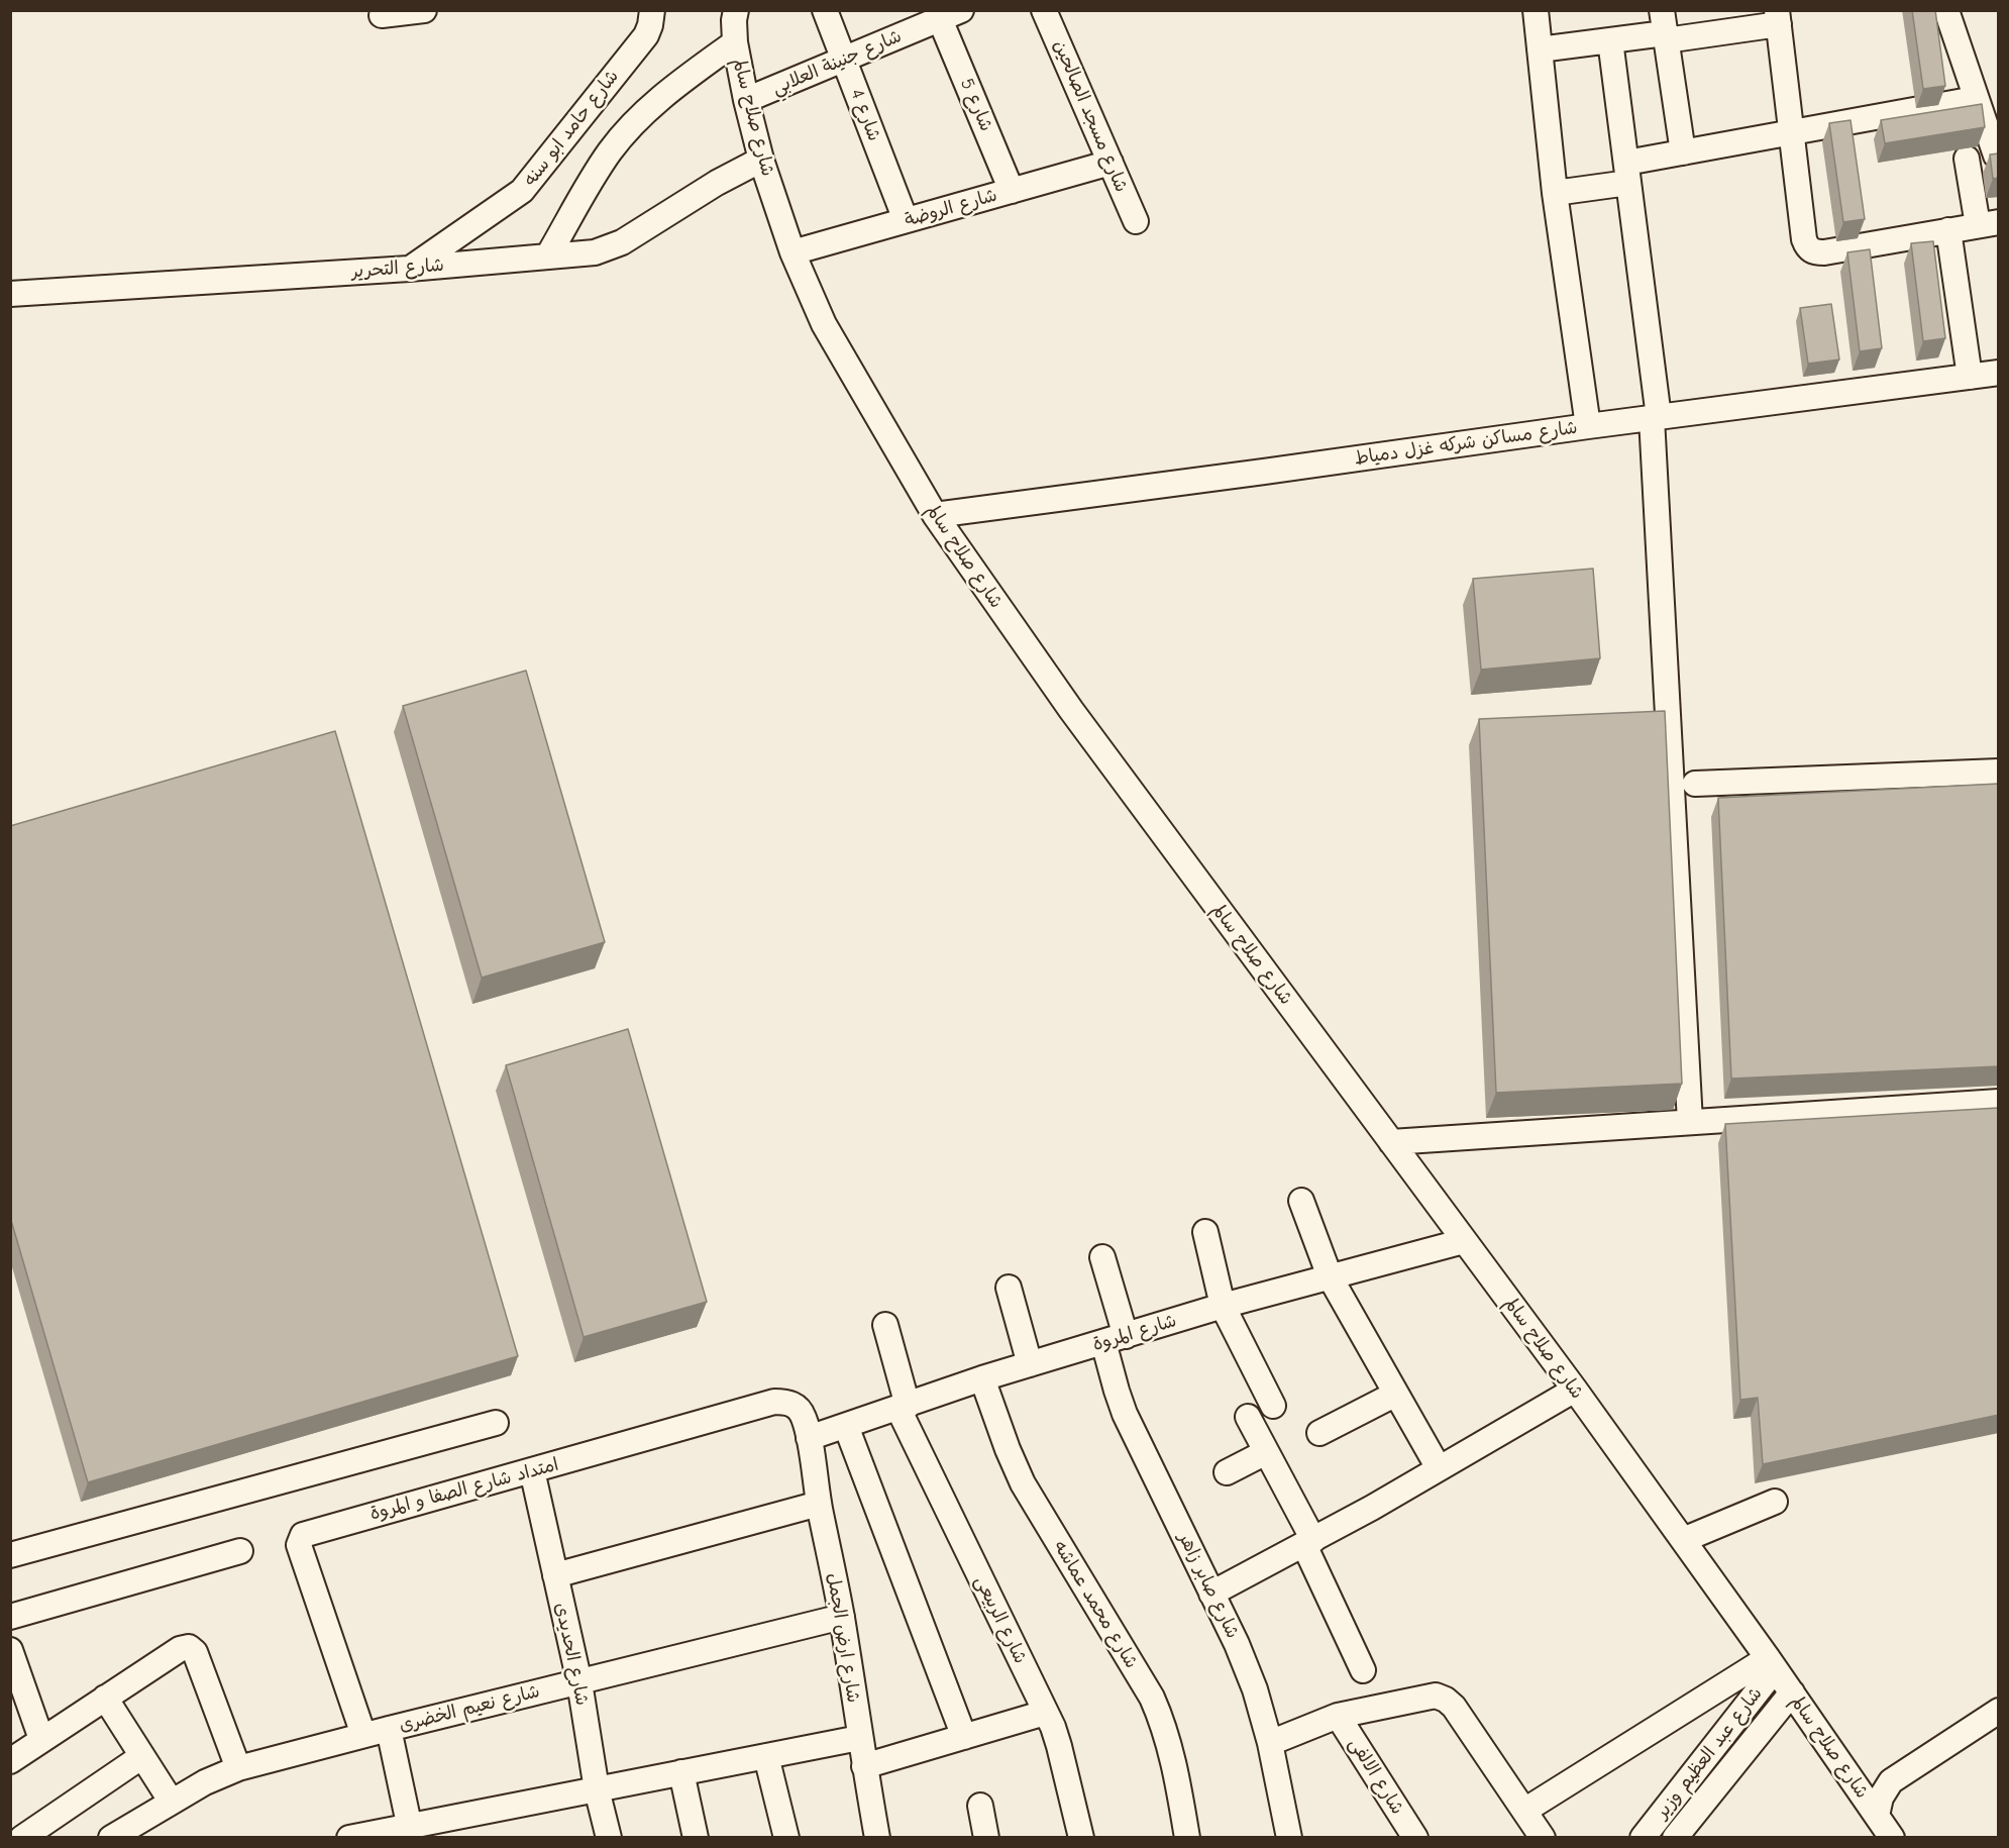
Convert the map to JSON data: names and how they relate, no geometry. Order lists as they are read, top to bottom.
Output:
{
  "streets": {
    "street": [
      "شارع جنينة العلابي",
      "شارع 5",
      "شارع 4",
      "شارع مسجد الصالحين",
      "شارع صلاح سالم",
      "شارع حامد ابو سنه",
      "شارع الروضة",
      "شارع التحرير",
      "شارع مساكن شركه غزل دمياط",
      "شارع المروة",
      "امتداد شارع الصفا و المروة",
      "شارع صابر زاهر",
      "شارع محمد عماشه",
      "شارع الربيعى",
      "شارع ارض الجمل",
      "شارع الحديدى",
      "شارع نعيم الخضرى",
      "شارع عبد العظيم وزير",
      "شارع الالفى"
    ]
  },
  "crossings": [
    ["شارع جنينة العلابي", "شارع 5"],
    ["شارع جنينة العلابي", "شارع 4"],
    ["شارع جنينة العلابي", "شارع صلاح سالم"],
    ["شارع 5", "شارع الروضة"],
    ["شارع 4", "شارع الروضة"],
    ["شارع مسجد الصالحين", "شارع الروضة"],
    ["شارع صلاح سالم", "شارع الروضة"],
    ["شارع صلاح سالم", "شارع التحرير"],
    ["شارع صلاح سالم", "شارع مساكن شركه غزل دمياط"],
    ["شارع صلاح سالم", "شارع المروة"],
    ["شارع صلاح سالم", "شارع عبد العظيم وزير"],
    ["شارع حامد ابو سنه", "شارع التحرير"],
    ["شارع المروة", "امتداد شارع الصفا و المروة"],
    ["شارع المروة", "شارع صابر زاهر"],
    ["شارع المروة", "شارع محمد عماشه"],
    ["شارع المروة", "شارع الربيعى"],
    ["شارع المروة", "شارع ارض الجمل"],
    ["امتداد شارع الصفا و المروة", "شارع ارض الجمل"],
    ["امتداد شارع الصفا و المروة", "شارع الحديدى"],
    ["امتداد شارع الصفا و المروة", "شارع نعيم الخضرى"],
    ["شارع ارض الجمل", "شارع نعيم الخضرى"],
    ["شارع الحديدى", "شارع نعيم الخضرى"]
  ]
}
